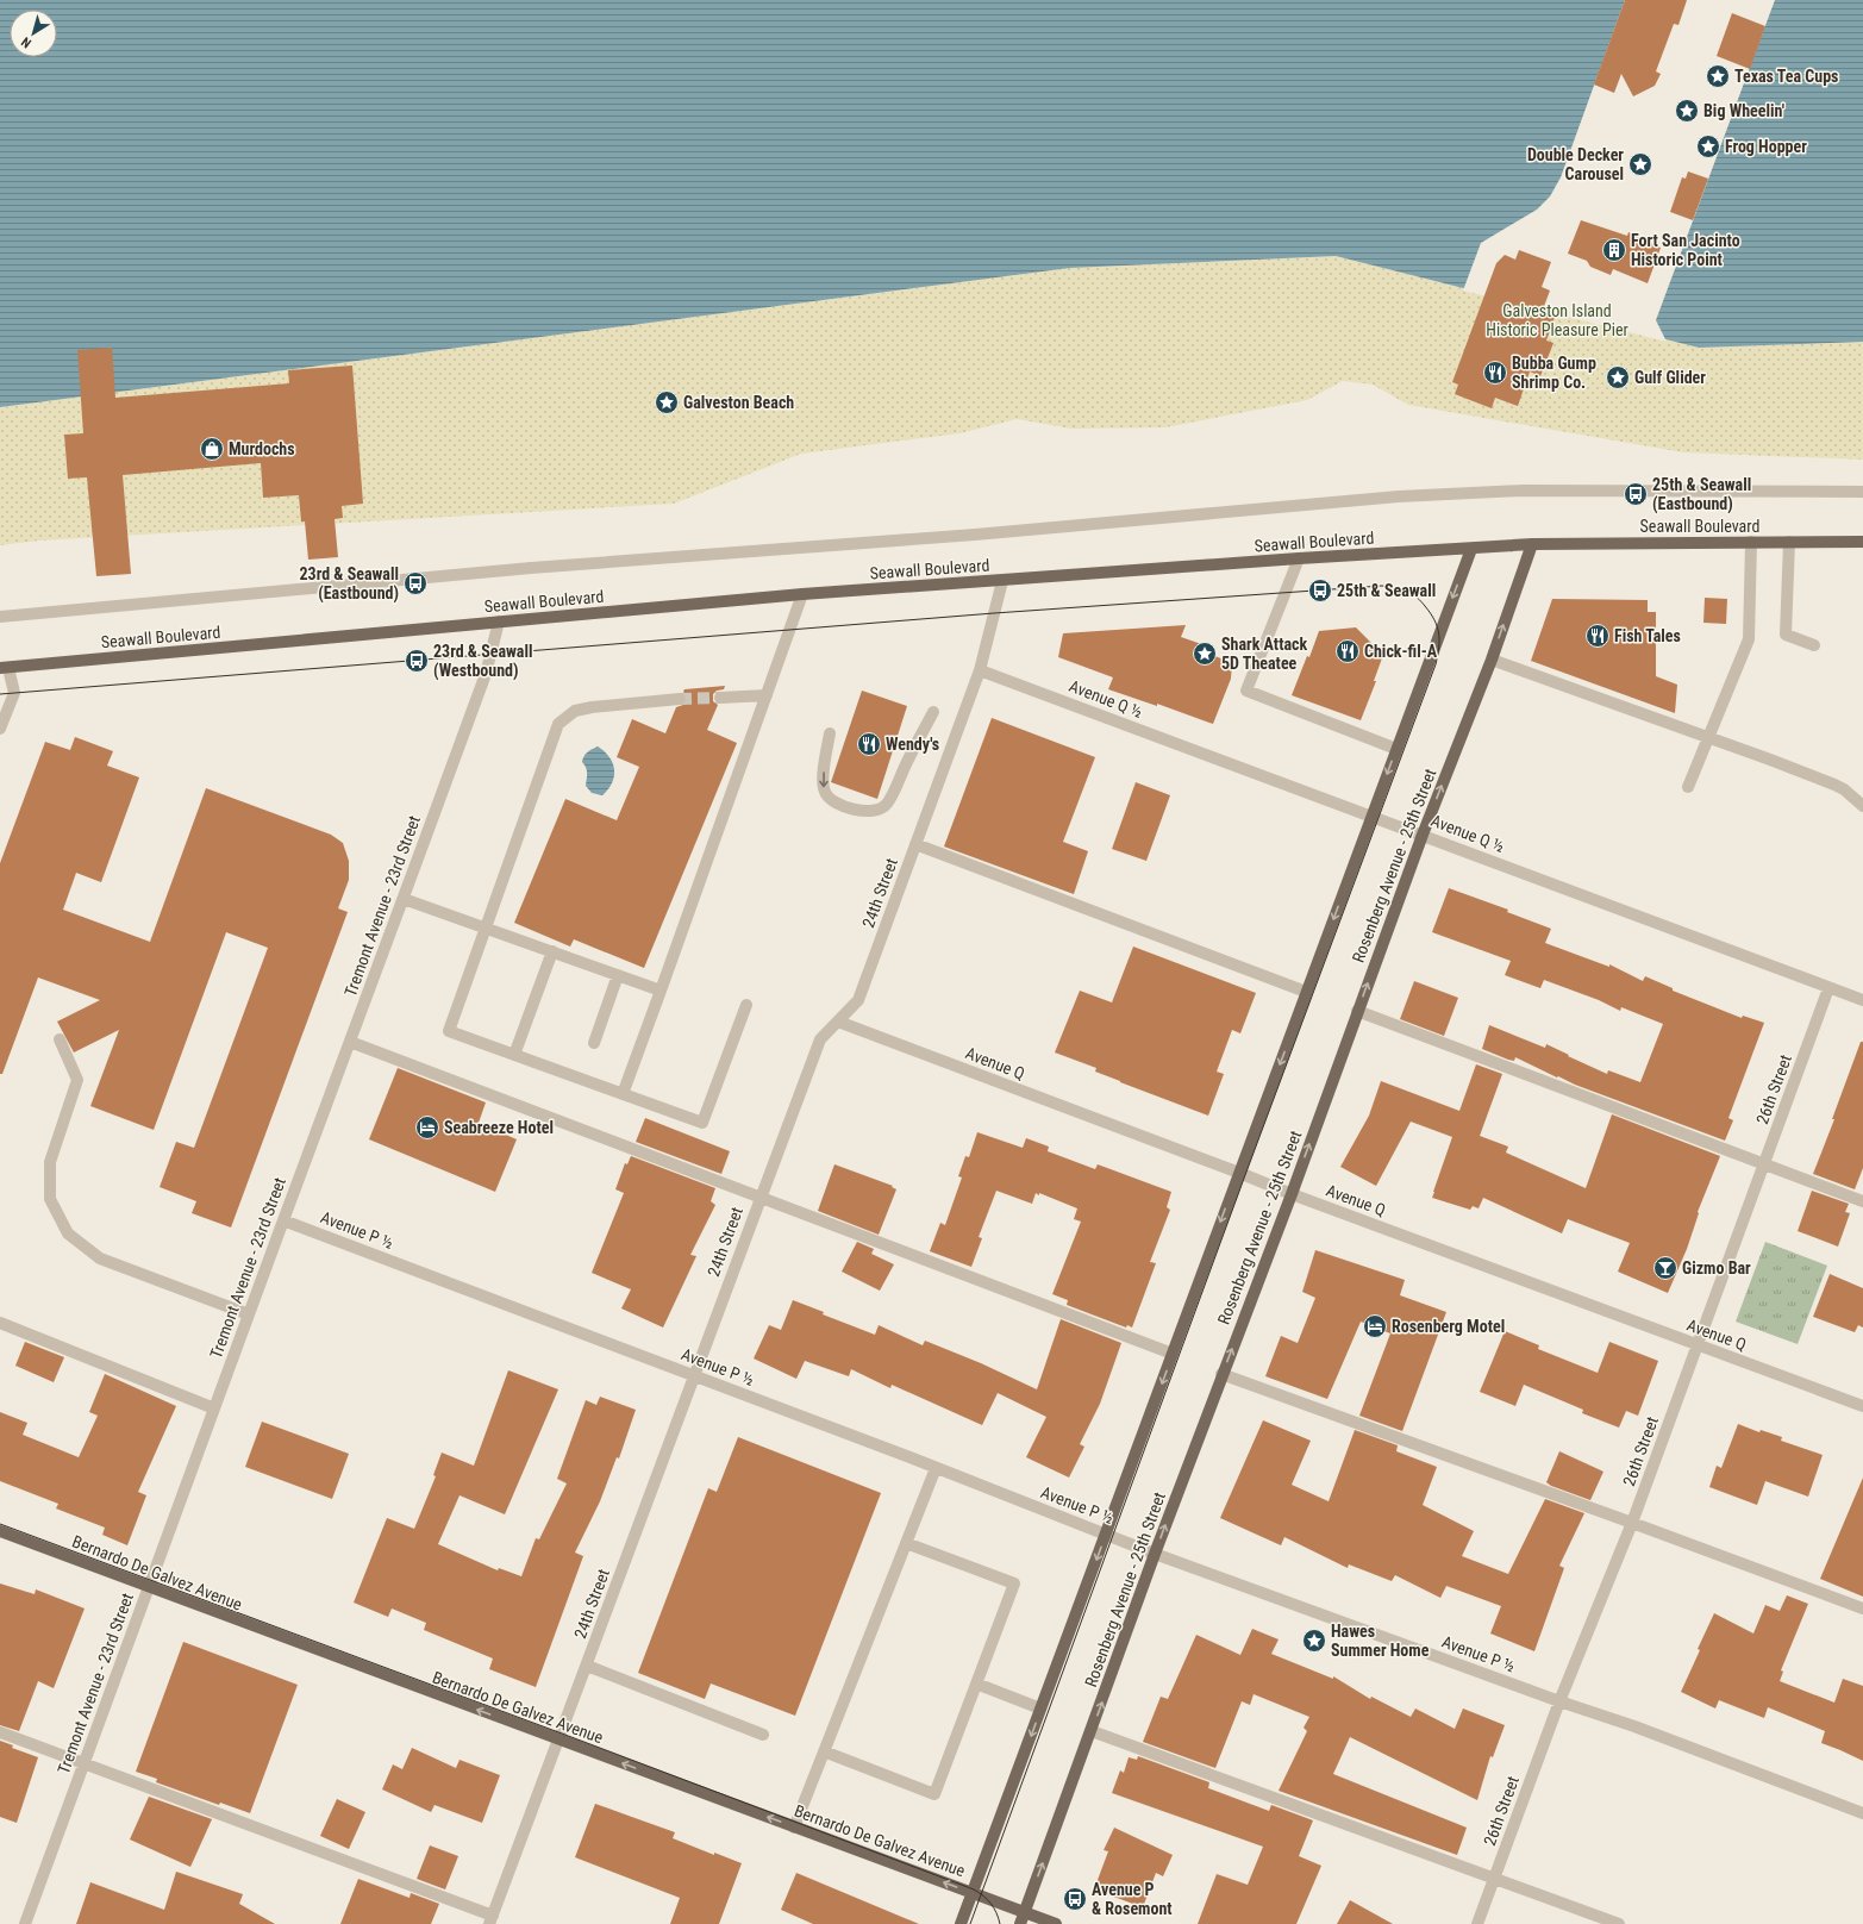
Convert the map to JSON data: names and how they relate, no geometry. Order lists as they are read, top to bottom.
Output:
{
  "streets": {
    "main road": ["Seawall Boulevard", "Rosenberg Avenue - 25th Street", "Bernardo De Galvez Avenue"],
    "street": [
      "Avenue Q ½",
      "24th Street",
      "Tremont Avenue - 23rd Street",
      "Avenue Q",
      "26th Street",
      "Avenue P ½"
    ]
  },
  "crossings": [
    ["Seawall Boulevard", "Rosenberg Avenue - 25th Street"],
    ["Seawall Boulevard", "24th Street"],
    ["Seawall Boulevard", "Tremont Avenue - 23rd Street"],
    ["Avenue Q ½", "Rosenberg Avenue - 25th Street"],
    ["Avenue Q ½", "24th Street"],
    ["Avenue Q ½", "26th Street"],
    ["Rosenberg Avenue - 25th Street", "Avenue Q"],
    ["Rosenberg Avenue - 25th Street", "Avenue P ½"],
    ["Rosenberg Avenue - 25th Street", "Bernardo De Galvez Avenue"],
    ["24th Street", "Avenue Q"],
    ["24th Street", "Avenue P ½"],
    ["24th Street", "Bernardo De Galvez Avenue"],
    ["Tremont Avenue - 23rd Street", "Avenue P ½"],
    ["Tremont Avenue - 23rd Street", "Bernardo De Galvez Avenue"],
    ["Avenue Q", "26th Street"],
    ["26th Street", "Avenue P ½"]
  ],
  "one_way": ["Bernardo De Galvez Avenue"],
  "parks": ["Galveston Island Historic Pleasure Pier"],
  "places": {
    "place": [
      "Texas Tea Cups",
      "Big Wheelin'",
      "Frog Hopper",
      "Double Decker Carousel",
      "Gulf Glider",
      "Galveston Beach",
      "Shark Attack 5D Theatee",
      "Hawes Summer Home"
    ],
    "building": ["Fort San Jacinto Historic Point"],
    "restaurant": [
      "Bubba Gump Shrimp Co.",
      "Fish Tales",
      "Chick-fil-A",
      "Wendy's"
    ],
    "shop": ["Murdochs"],
    "bus stop": [
      "25th & Seawall (Eastbound)",
      "23rd & Seawall (Eastbound)",
      "25th & Seawall",
      "23rd & Seawall (Westbound)",
      "Avenue P & Rosemont"
    ],
    "hotel": ["Seabreeze Hotel", "Rosenberg Motel"],
    "bar": ["Gizmo Bar"]
  },
  "north": "bottom left"
}
